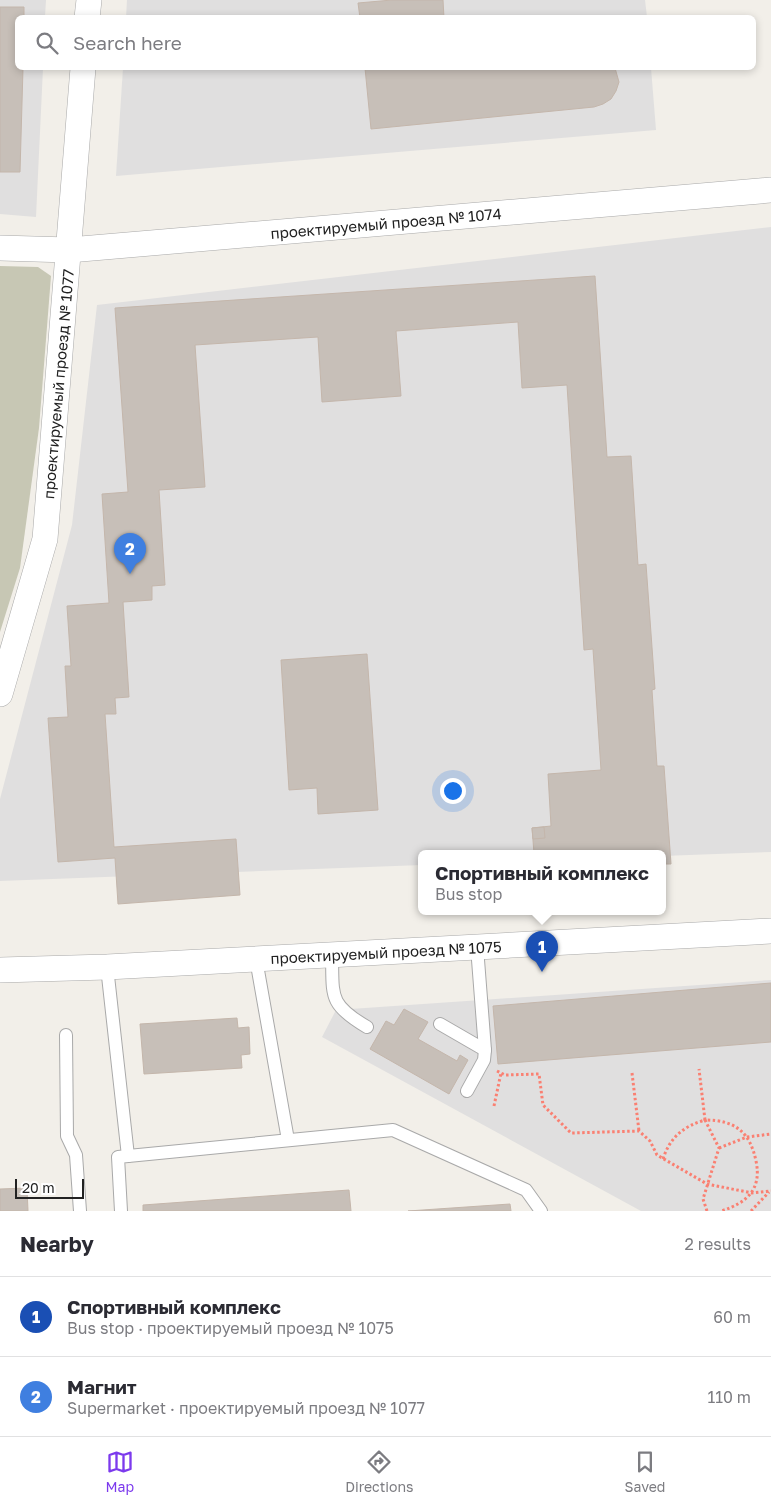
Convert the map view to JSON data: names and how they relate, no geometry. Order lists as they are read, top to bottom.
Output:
{
  "streets": {
    "street": ["проектируемый проезд № 1074", "проектируемый проезд № 1077", "проектируемый проезд № 1075"]
  },
  "crossings": [
    ["проектируемый проезд № 1074", "проектируемый проезд № 1077"]
  ],
  "scale_bar": "20 m",
  "page": {
    "search": "Search here",
    "pins": ["2", "1"],
    "popup": ["Спортивный комплекс", "Bus stop"],
    "scale": "20 m",
    "heading": ["Nearby", "2 results"],
    "list": [
      {
        "mark": "1",
        "name": "Спортивный комплекс",
        "note": "Bus stop · проектируемый проезд № 1075",
        "value": "60 m"
      },
      {
        "mark": "2",
        "name": "Магнит",
        "note": "Supermarket · проектируемый проезд № 1077",
        "value": "110 m"
      }
    ],
    "nav": ["Map", "Directions", "Saved"]
  }
}
